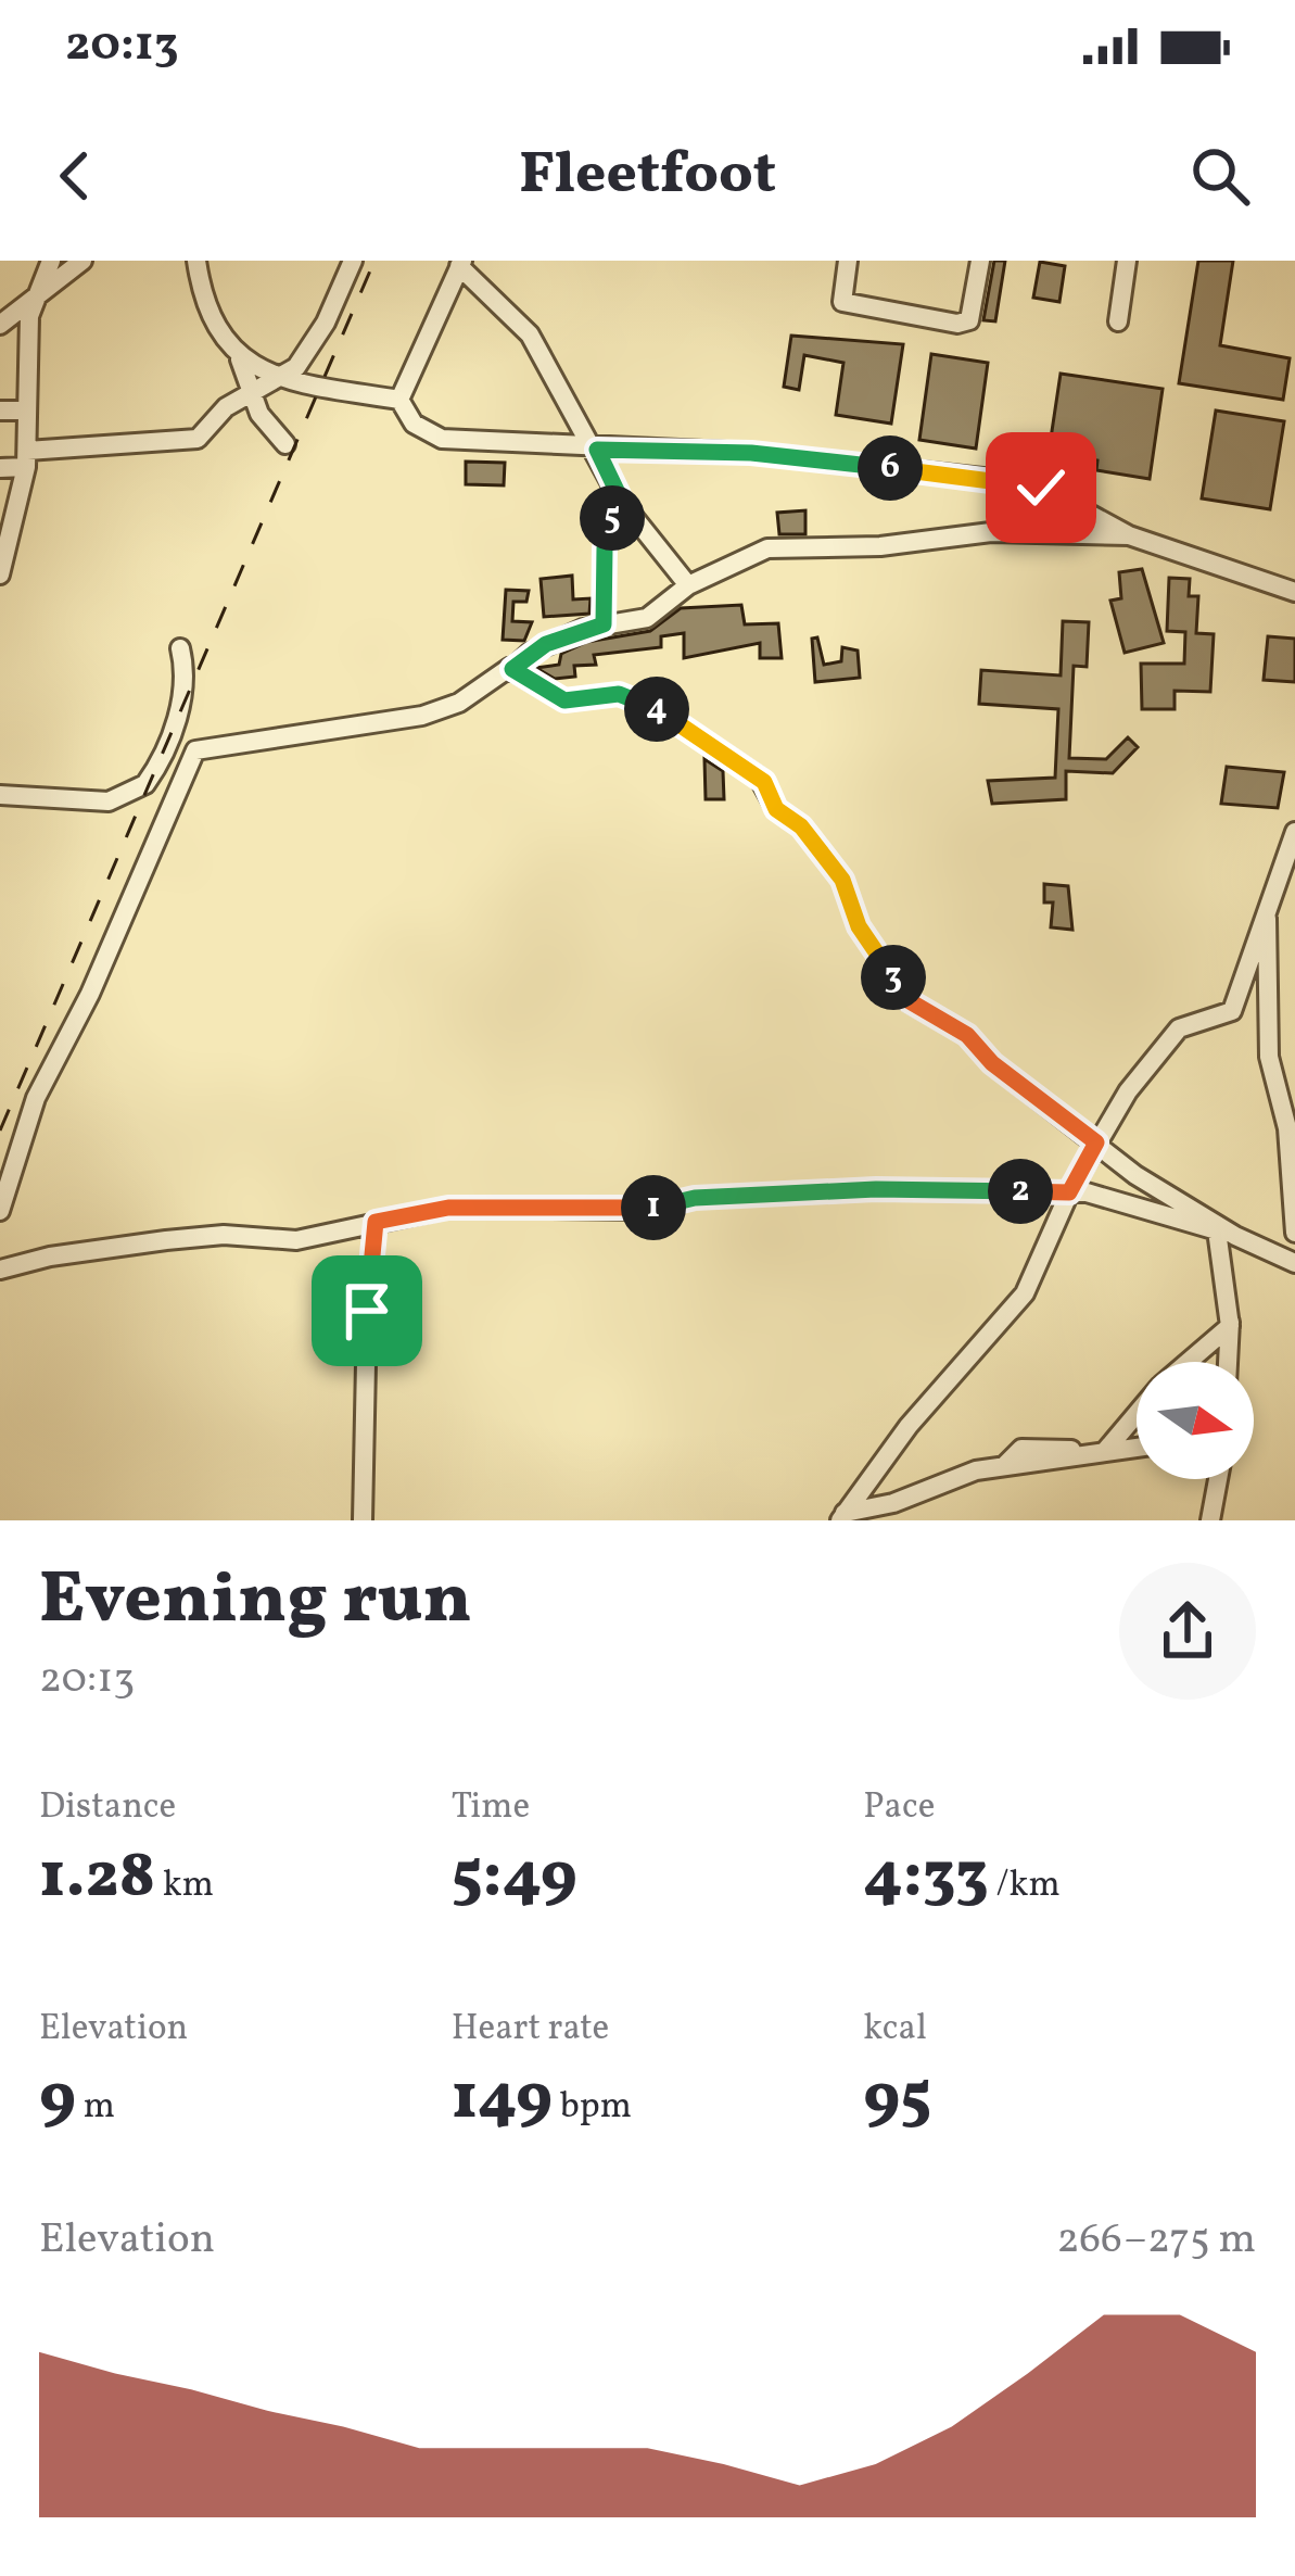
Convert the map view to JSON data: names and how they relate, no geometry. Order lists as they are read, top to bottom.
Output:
{
  "north": "right",
  "page": {
    "status": "20:13",
    "header": "Fleetfoot",
    "pins": [
      "6",
      "5",
      "4",
      "3",
      "2",
      "1"
    ],
    "heading": ["Evening run", "20:13"],
    "stats": [
      ["Distance", "1.28 km"],
      ["Time", "5:49"],
      ["Pace", "4:33 /km"],
      ["Elevation", "9 m"],
      ["Heart rate", "149 bpm"],
      ["kcal", "95"]
    ],
    "chart": ["Elevation", "266–275 m"]
  }
}
